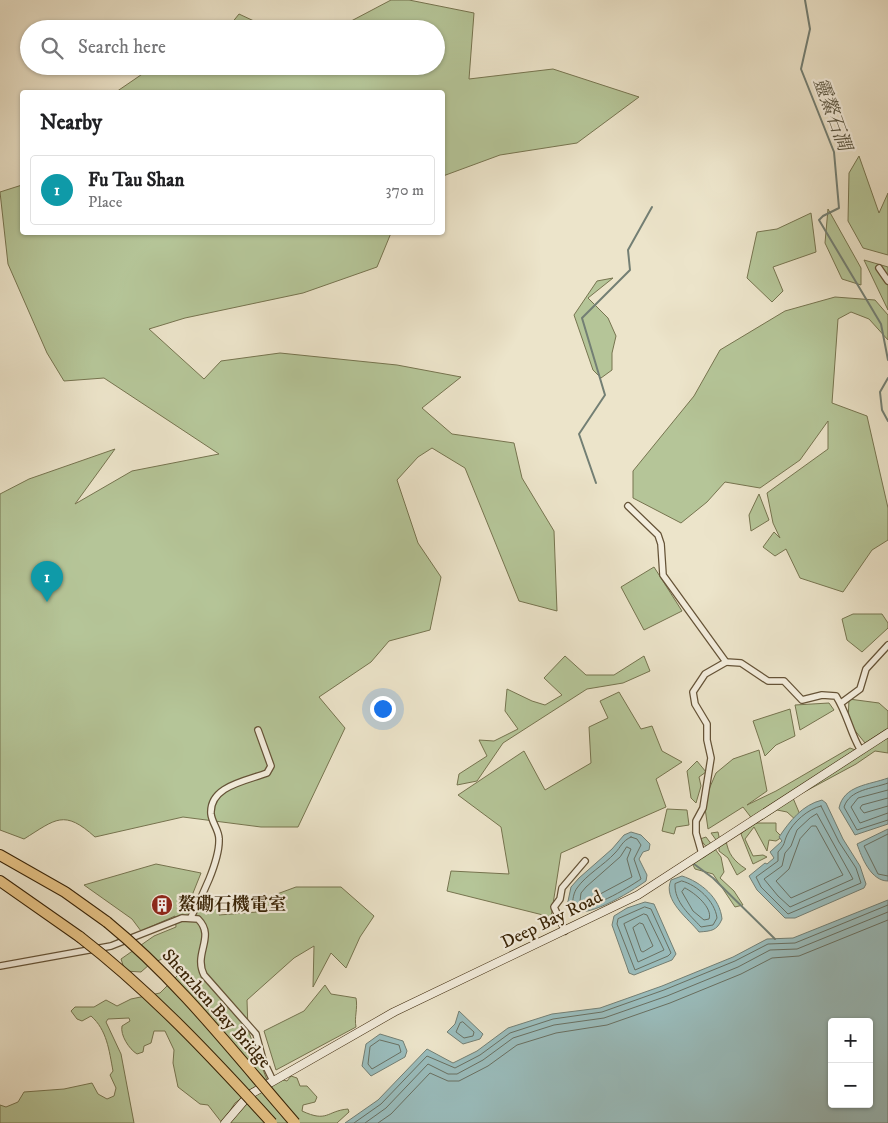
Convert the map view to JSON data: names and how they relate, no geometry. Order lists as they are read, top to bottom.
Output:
{
  "streets": {
    "highway": ["Shenzhen Bay Bridge"],
    "street": ["Deep Bay Road"]
  },
  "water": ["靈鰲石澗"],
  "places": {
    "building": ["鰲磡石機電室"]
  },
  "page": {
    "search": "Search here",
    "heading": "Nearby",
    "list": [
      {
        "mark": "1",
        "name": "Fu Tau Shan",
        "note": "Place",
        "value": "370 m"
      }
    ],
    "pins": "1",
    "map_buttons": ["+", "−"]
  }
}
